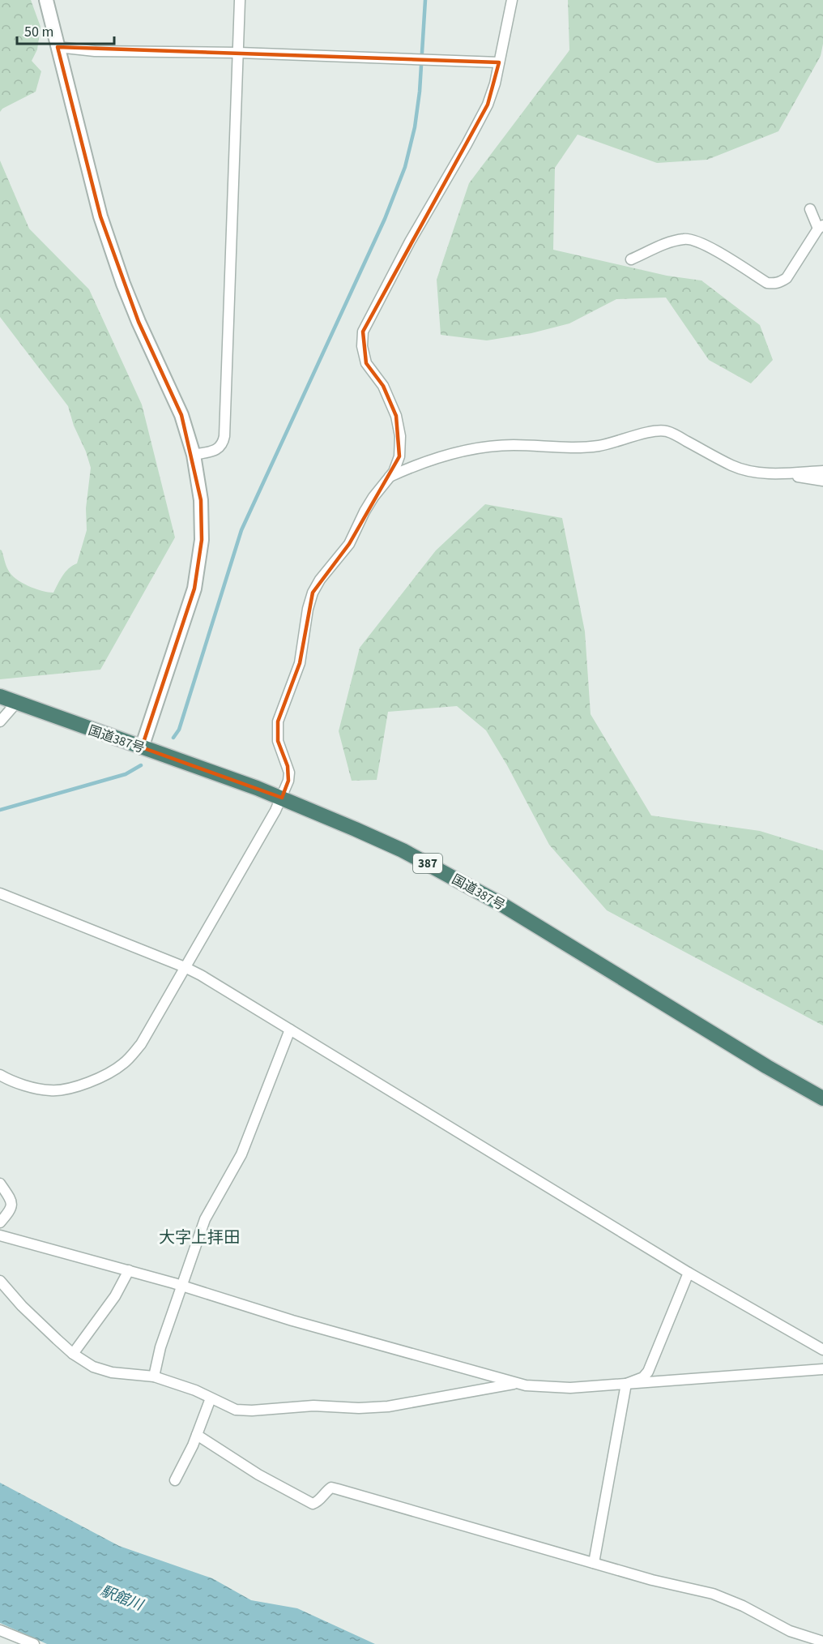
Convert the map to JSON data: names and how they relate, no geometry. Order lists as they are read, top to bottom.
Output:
{
  "streets": {
    "highway": ["国道387号", "387"]
  },
  "districts": ["大字上拝田"],
  "water": ["駅館川"],
  "scale_bar": "50 m"
}
